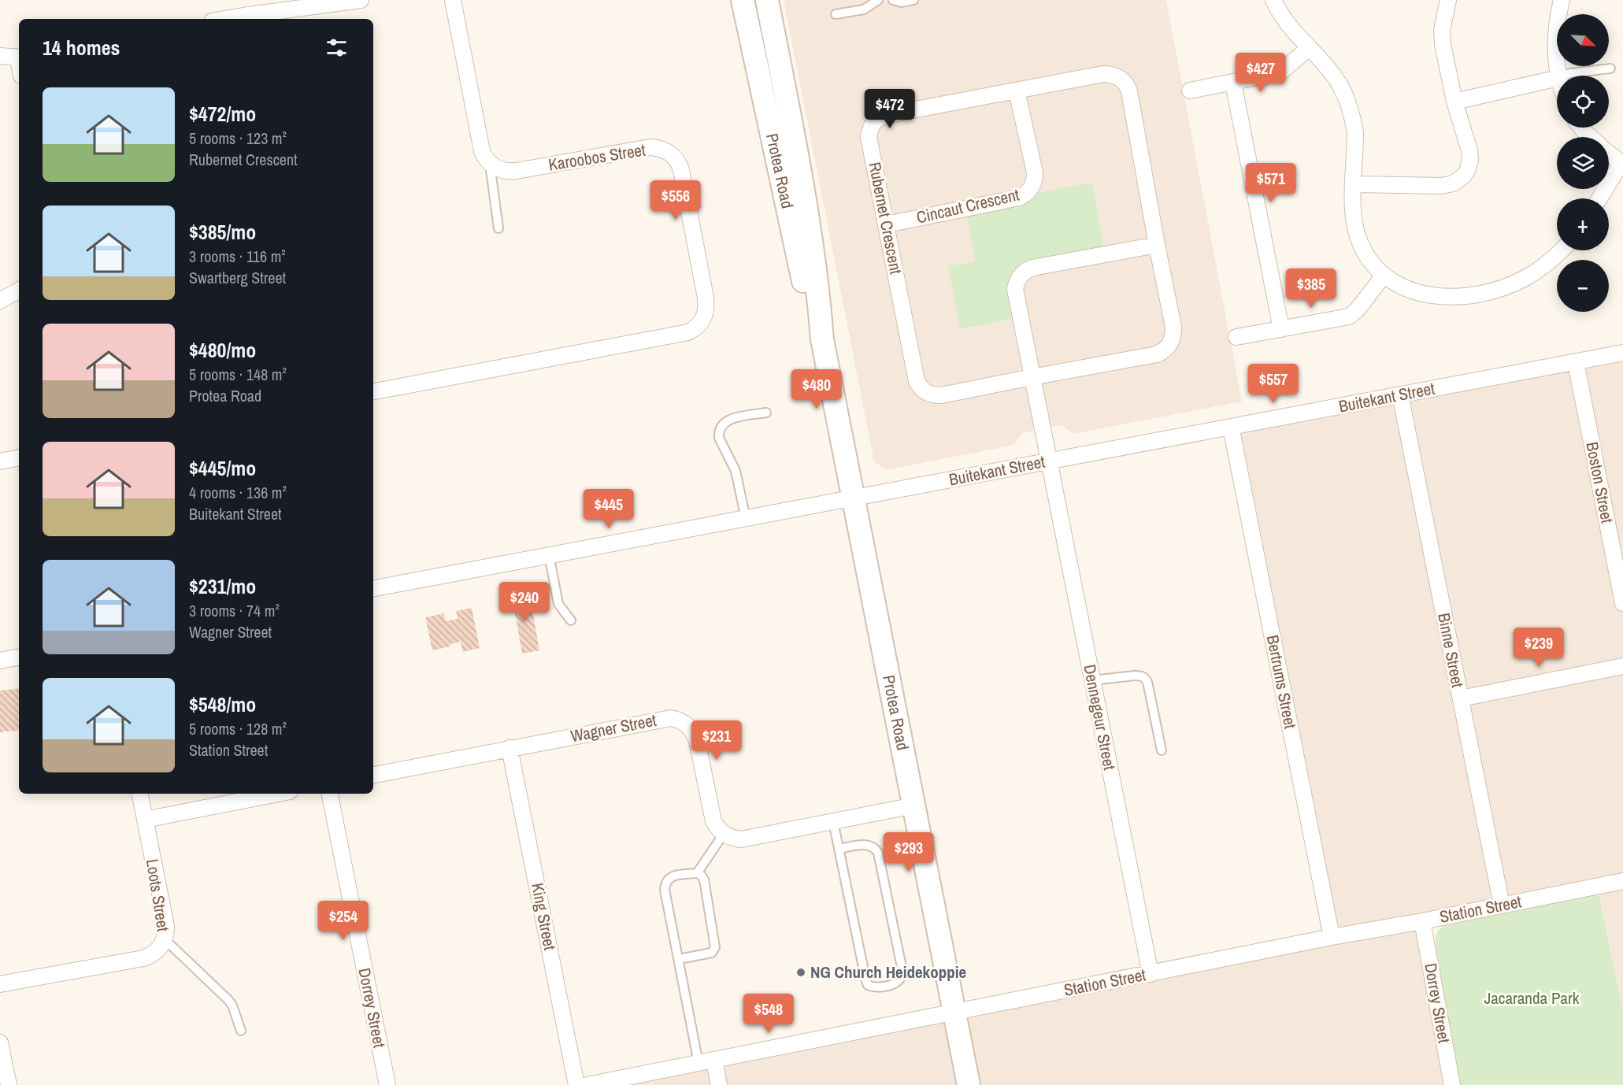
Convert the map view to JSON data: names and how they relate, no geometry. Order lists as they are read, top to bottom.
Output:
{
  "streets": {
    "street": [
      "Karoobos Street",
      "Protea Road",
      "Cincaut Crescent",
      "Rubernet Crescent",
      "Buitekant Street",
      "Boston Street",
      "Binne Street",
      "Bertrums Street",
      "Dennegeur Street",
      "Wagner Street",
      "Loots Street",
      "Station Street",
      "King Street",
      "Dorrey Street"
    ]
  },
  "crossings": [
    ["Protea Road", "Buitekant Street"],
    ["Protea Road", "Station Street"],
    ["Cincaut Crescent", "Rubernet Crescent"],
    ["Rubernet Crescent", "Dennegeur Street"],
    ["Buitekant Street", "Boston Street"],
    ["Buitekant Street", "Binne Street"],
    ["Buitekant Street", "Bertrums Street"],
    ["Buitekant Street", "Dennegeur Street"],
    ["Binne Street", "Station Street"],
    ["Bertrums Street", "Station Street"],
    ["Dennegeur Street", "Station Street"],
    ["Wagner Street", "King Street"],
    ["Station Street", "Dorrey Street"]
  ],
  "parks": ["Jacaranda Park"],
  "places": ["NG Church Heidekoppie"],
  "north": "bottom right",
  "page": {
    "map_buttons": ["+", "−"],
    "heading": "14 homes",
    "price": [
      "$427",
      "$472",
      "$571",
      "$556",
      "$385",
      "$557",
      "$480",
      "$445",
      "$240",
      "$239",
      "$231",
      "$293",
      "$254",
      "$548"
    ],
    "list": [
      {
        "name": "$472/mo",
        "note": "5 rooms · 123 m² · Rubernet Crescent"
      },
      {
        "name": "$385/mo",
        "note": "3 rooms · 116 m² · Swartberg Street"
      },
      {
        "name": "$480/mo",
        "note": "5 rooms · 148 m² · Protea Road"
      },
      {
        "name": "$445/mo",
        "note": "4 rooms · 136 m² · Buitekant Street"
      },
      {
        "name": "$231/mo",
        "note": "3 rooms · 74 m² · Wagner Street"
      },
      {
        "name": "$548/mo",
        "note": "5 rooms · 128 m² · Station Street"
      }
    ]
  }
}
